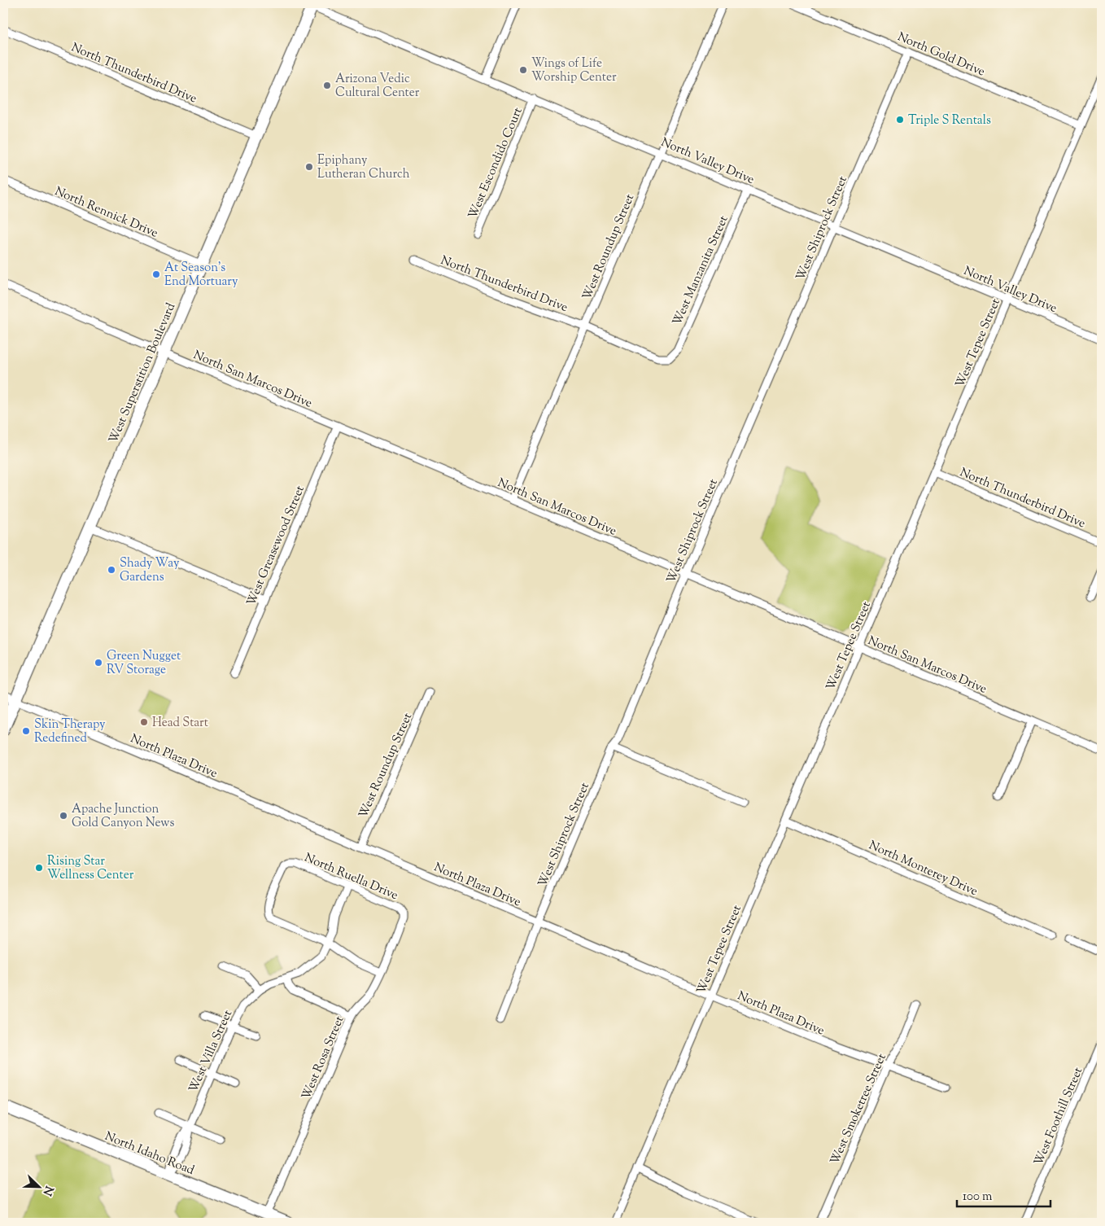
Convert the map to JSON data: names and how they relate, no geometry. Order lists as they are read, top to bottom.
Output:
{
  "streets": {
    "main road": ["West Superstition Boulevard", "North Idaho Road"],
    "street": [
      "North Gold Drive",
      "North Thunderbird Drive",
      "North Valley Drive",
      "West Escondido Court",
      "North Rennick Drive",
      "West Shiprock Street",
      "West Roundup Street",
      "West Manzanita Street",
      "West Tepee Street",
      "North San Marcos Drive",
      "West Greasewood Street",
      "North Plaza Drive",
      "North Monterey Drive",
      "North Ruella Drive",
      "West Villa Street",
      "West Rosa Street",
      "West Smoketree Street",
      "West Foothill Street"
    ]
  },
  "crossings": [
    ["North Gold Drive", "West Shiprock Street"],
    ["North Gold Drive", "West Tepee Street"],
    ["North Thunderbird Drive", "West Roundup Street"],
    ["North Thunderbird Drive", "West Manzanita Street"],
    ["North Thunderbird Drive", "West Tepee Street"],
    ["North Thunderbird Drive", "West Superstition Boulevard"],
    ["North Valley Drive", "West Escondido Court"],
    ["North Valley Drive", "West Shiprock Street"],
    ["North Valley Drive", "West Roundup Street"],
    ["North Valley Drive", "West Manzanita Street"],
    ["North Valley Drive", "West Tepee Street"],
    ["North Valley Drive", "West Superstition Boulevard"],
    ["North Rennick Drive", "West Superstition Boulevard"],
    ["West Shiprock Street", "North San Marcos Drive"],
    ["West Shiprock Street", "North Plaza Drive"],
    ["West Roundup Street", "North San Marcos Drive"],
    ["West Roundup Street", "North Plaza Drive"],
    ["West Tepee Street", "North San Marcos Drive"],
    ["West Tepee Street", "North Plaza Drive"],
    ["West Tepee Street", "North Monterey Drive"],
    ["West Superstition Boulevard", "North San Marcos Drive"],
    ["West Superstition Boulevard", "North Plaza Drive"],
    ["North San Marcos Drive", "West Greasewood Street"],
    ["North Plaza Drive", "West Smoketree Street"],
    ["North Ruella Drive", "West Villa Street"],
    ["North Ruella Drive", "West Rosa Street"],
    ["West Villa Street", "North Idaho Road"],
    ["West Rosa Street", "North Idaho Road"]
  ],
  "places": [
    "Wings of Life Worship Center",
    "Arizona Vedic Cultural Center",
    "Triple S Rentals",
    "Epiphany Lutheran Church",
    "At Season's End Mortuary",
    "Shady Way Gardens",
    "Green Nugget RV Storage",
    "Head Start",
    "Skin Therapy Redefined",
    "Apache Junction Gold Canyon News",
    "Rising Star Wellness Center"
  ],
  "scale_bar": "100 m",
  "north": "bottom right"
}
